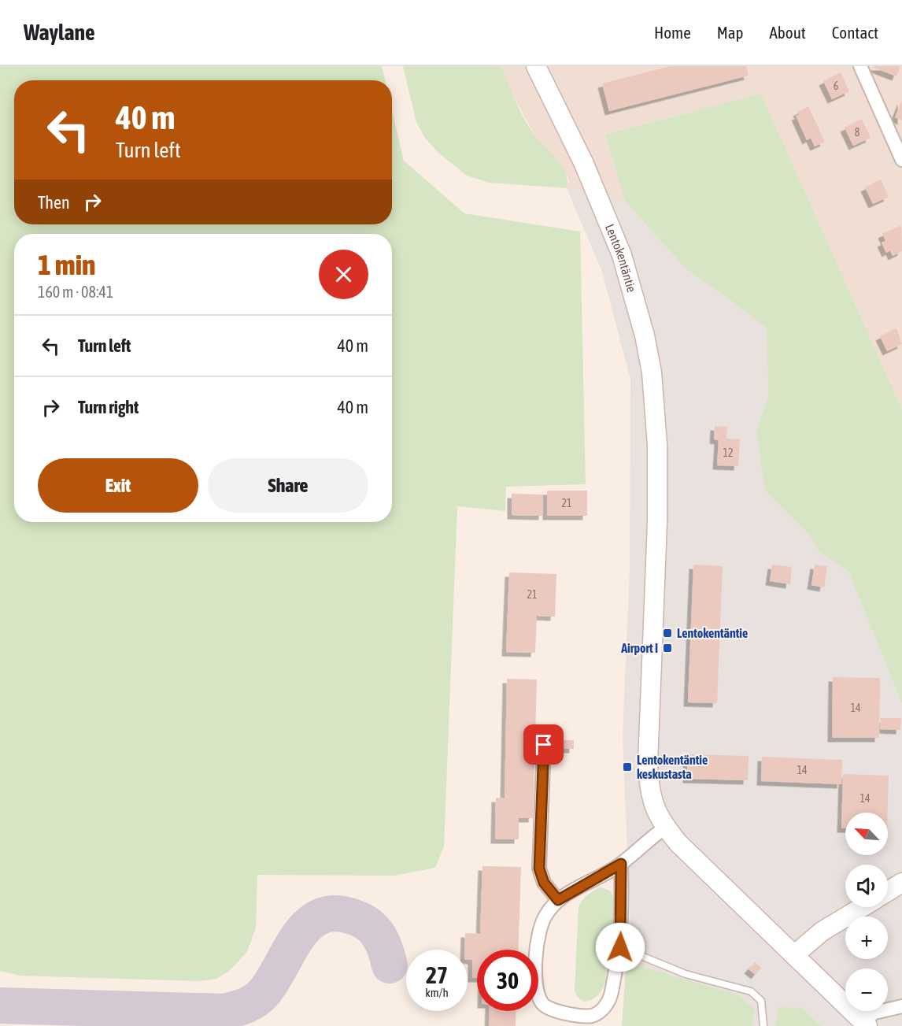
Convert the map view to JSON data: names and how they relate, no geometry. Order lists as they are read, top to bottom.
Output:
{
  "streets": {
    "street": ["Lentokentäntie"]
  },
  "places": {
    "transit": ["Lentokentäntie", "Airport I", "Lentokentäntie keskustasta"]
  },
  "house_numbers": [
    "6",
    "8",
    "12",
    "21",
    "21",
    "14",
    "14",
    "14"
  ],
  "north": "top left",
  "page": {
    "header": "Waylane",
    "nav": [
      "Home",
      "Map",
      "About",
      "Contact"
    ],
    "turn": ["40 m", "Turn left"],
    "then": "Then",
    "heading": ["1 min", "160 m · 08:41"],
    "list": [
      {
        "name": "Turn left",
        "value": "40 m"
      },
      {
        "name": "Turn right",
        "value": "40 m"
      }
    ],
    "buttons": ["Exit", "Share"],
    "map_buttons": ["+", "−"],
    "speed": "27 km/h",
    "limit": "30"
  }
}
